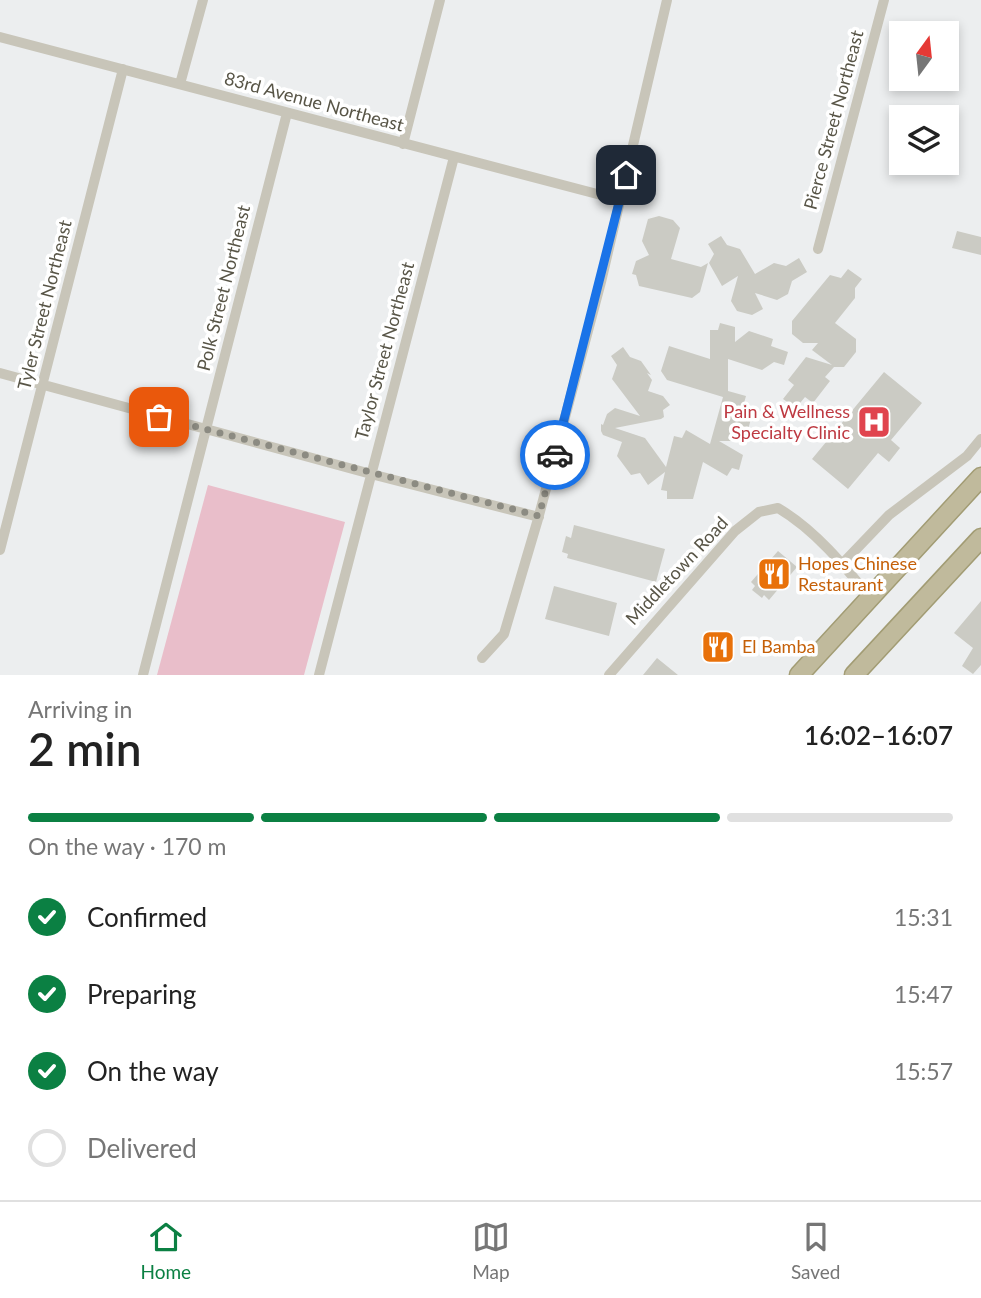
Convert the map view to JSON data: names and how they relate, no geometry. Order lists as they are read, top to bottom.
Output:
{
  "streets": {
    "street": [
      "83rd Avenue Northeast",
      "Pierce Street Northeast",
      "Polk Street Northeast",
      "Tyler Street Northeast",
      "Taylor Street Northeast",
      "Middletown Road"
    ]
  },
  "crossings": [
    ["83rd Avenue Northeast", "Polk Street Northeast"],
    ["83rd Avenue Northeast", "Tyler Street Northeast"],
    ["83rd Avenue Northeast", "Taylor Street Northeast"]
  ],
  "places": {
    "hospital": ["Pain & Wellness Specialty Clinic"],
    "restaurant": ["Hopes Chinese Restaurant", "El Bamba"]
  },
  "north": "top",
  "page": {
    "heading": ["2 min", "Arriving in", "16:02–16:07"],
    "bar": "On the way · 170 m",
    "list": [
      ["Confirmed", "15:31"],
      ["Preparing", "15:47"],
      ["On the way", "15:57"],
      "Delivered"
    ],
    "tabs": ["Home", "Map", "Saved"]
  }
}
